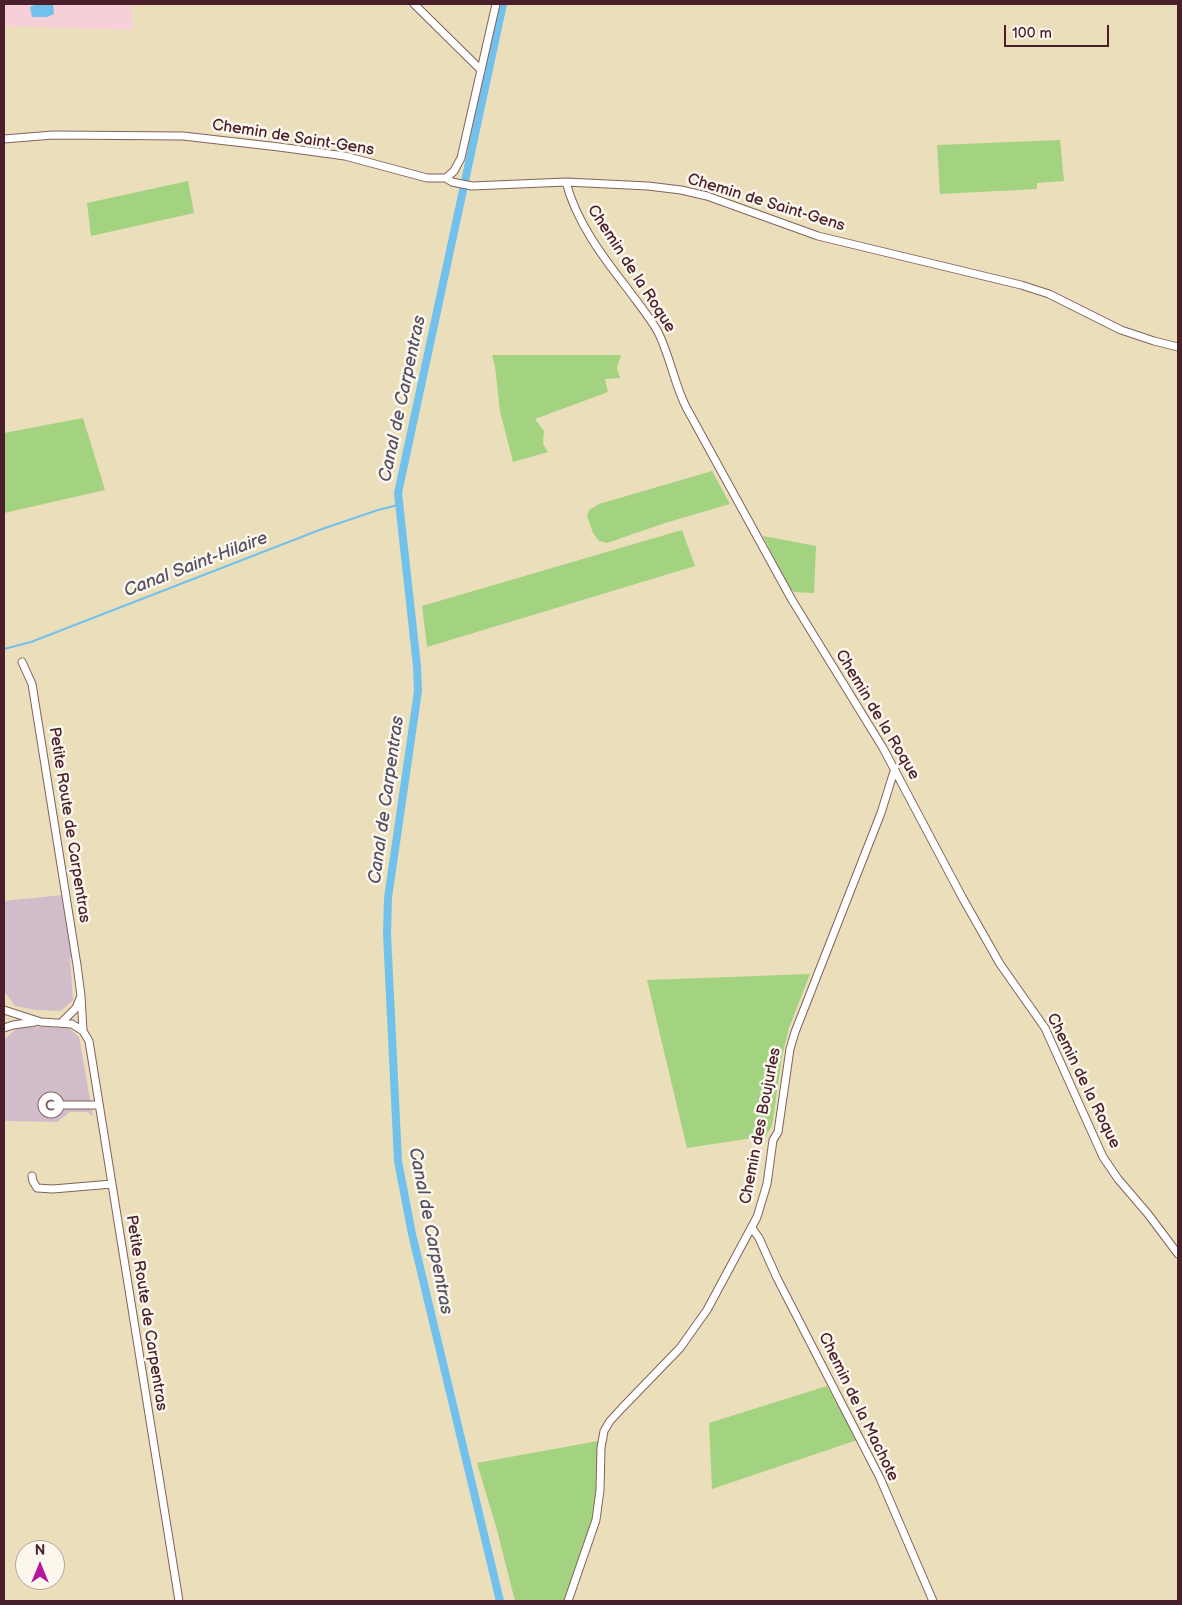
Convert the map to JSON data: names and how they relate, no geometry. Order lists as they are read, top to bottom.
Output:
{
  "streets": {
    "street": [
      "Chemin de Saint-Gens",
      "Chemin de la Roque",
      "Petite Route de Carpentras",
      "Chemin des Boujurles",
      "Chemin de la Machote"
    ]
  },
  "crossings": [
    ["Chemin de Saint-Gens", "Chemin de la Roque"],
    ["Chemin de la Roque", "Chemin des Boujurles"],
    ["Chemin des Boujurles", "Chemin de la Machote"]
  ],
  "water": ["Canal de Carpentras", "Canal Saint-Hilaire"],
  "scale_bar": "100 m",
  "north": "top"
}
